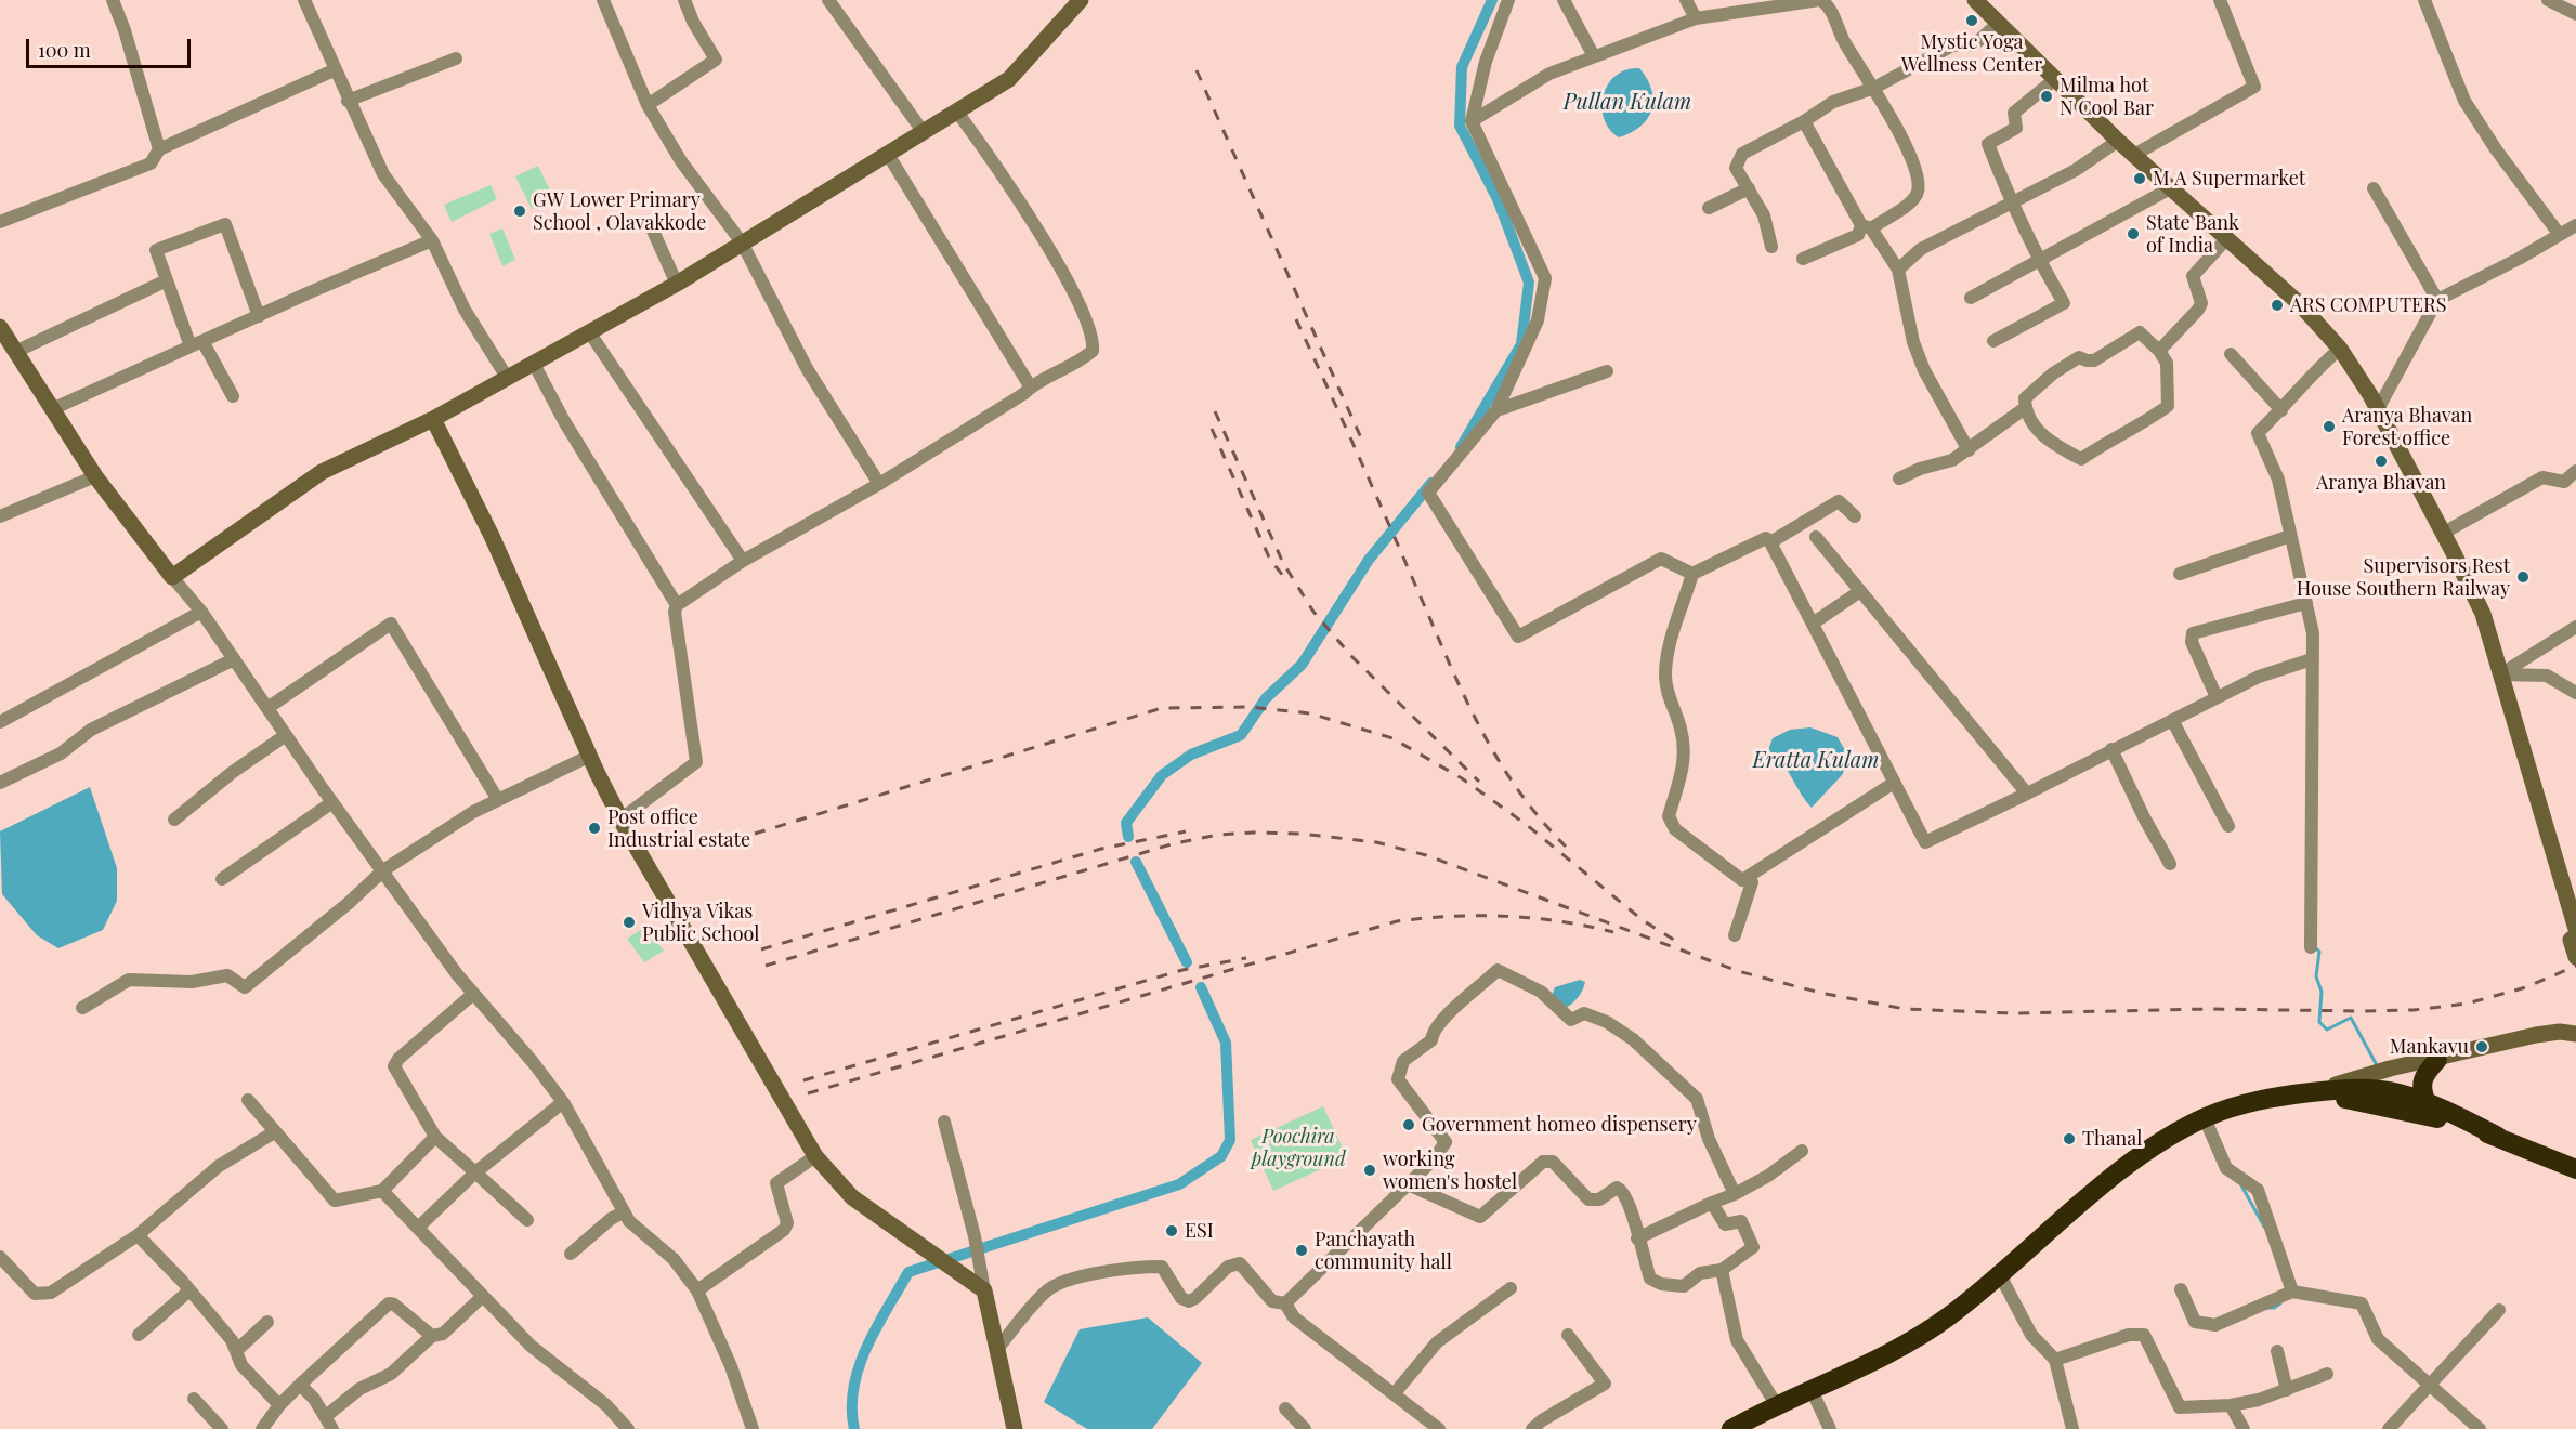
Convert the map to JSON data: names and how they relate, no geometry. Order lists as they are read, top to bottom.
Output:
{
  "water": ["Pullan Kulam", "Eratta Kulam"],
  "parks": ["Poochira playground"],
  "places": [
    "Mystic Yoga Wellness Center",
    "Milma hot N Cool Bar",
    "M A Supermarket",
    "GW Lower Primary School , Olavakkode",
    "State Bank of India",
    "ARS COMPUTERS",
    "Aranya Bhavan Forest office",
    "Aranya Bhavan",
    "Supervisors Rest House Southern Railway",
    "Post office Industrial estate",
    "Vidhya Vikas Public School",
    "Mankavu",
    "Government homeo dispensery",
    "Thanal",
    "working women's hostel",
    "ESI",
    "Panchayath community hall"
  ],
  "scale_bar": "100 m"
}
